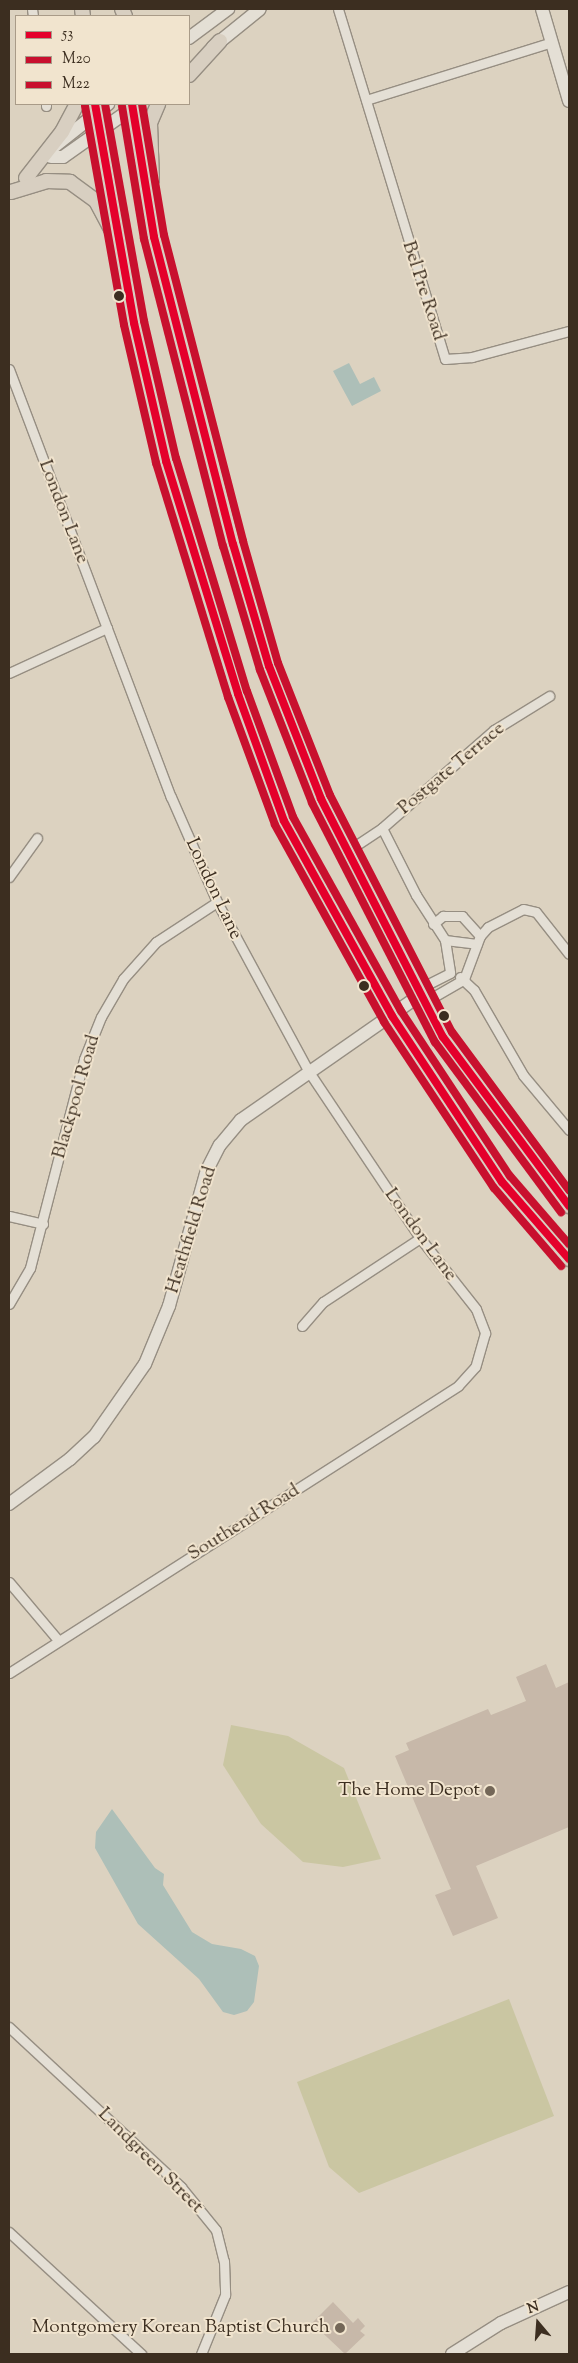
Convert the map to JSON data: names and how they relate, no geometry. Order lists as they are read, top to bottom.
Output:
{
  "streets": {
    "street": [
      "Bel Pre Road",
      "London Lane",
      "Postgate Terrace",
      "Blackpool Road",
      "Heathfield Road",
      "Southend Road",
      "Landgreen Street"
    ]
  },
  "crossings": [
    ["London Lane", "Blackpool Road"],
    ["London Lane", "Heathfield Road"],
    ["London Lane", "Southend Road"]
  ],
  "places": ["The Home Depot", "Montgomery Korean Baptist Church"],
  "lines": ["transit line 53", "transit line M22", "transit line M20"],
  "legend": ["53", "M20", "M22"],
  "north": "top"
}
